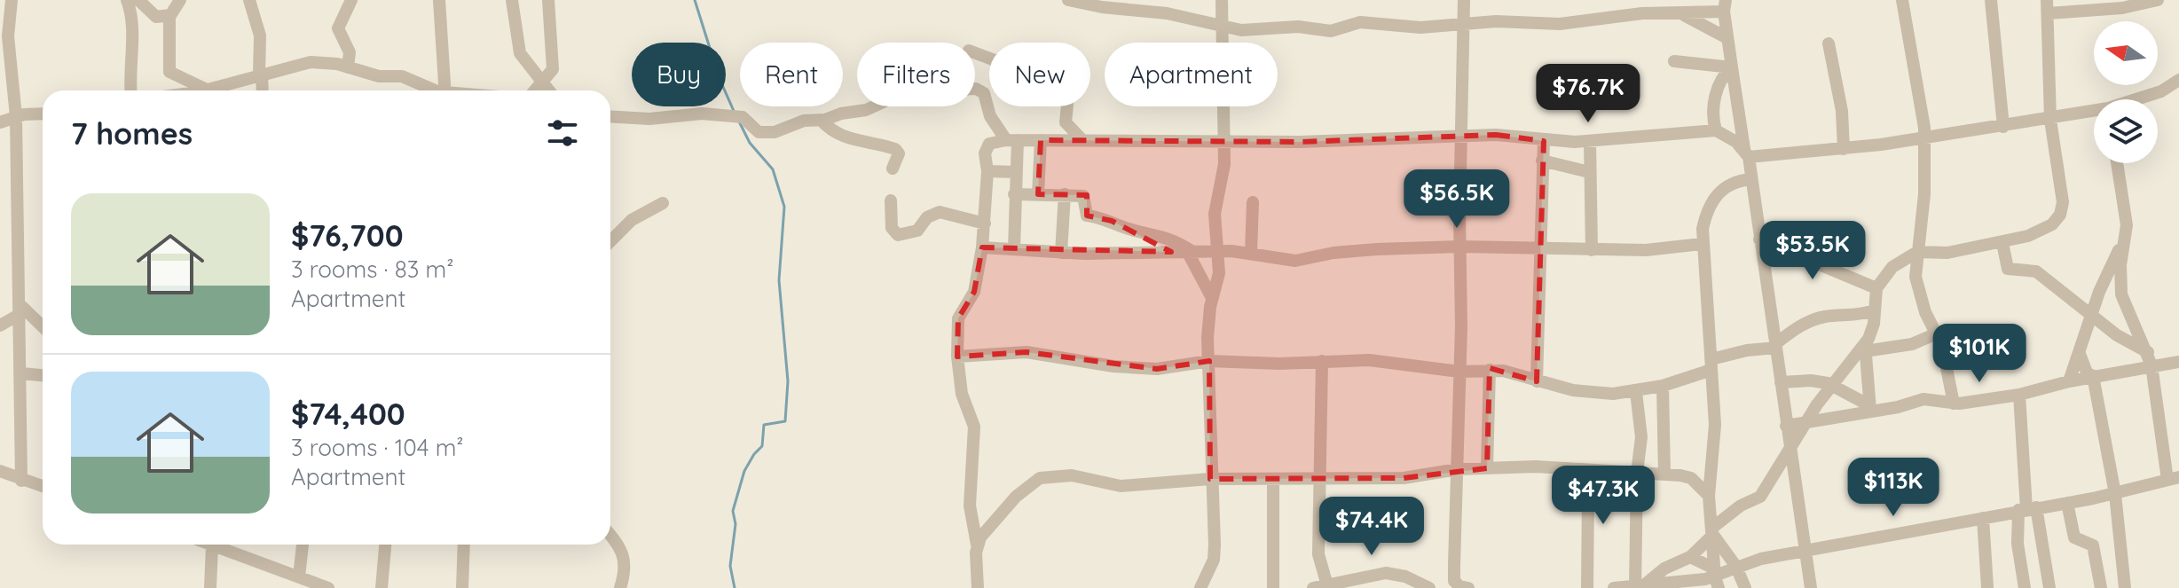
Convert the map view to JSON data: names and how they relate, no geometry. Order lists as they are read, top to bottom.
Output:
{
  "north": "left",
  "page": {
    "chip": [
      "Buy",
      "Rent",
      "Filters",
      "New",
      "Apartment"
    ],
    "price": [
      "$76.7K",
      "$56.5K",
      "$53.5K",
      "$101K",
      "$113K",
      "$47.3K",
      "$74.4K"
    ],
    "heading": "7 homes",
    "list": [
      {
        "name": "$76,700",
        "note": "3 rooms · 83 m² · Apartment"
      },
      {
        "name": "$74,400",
        "note": "3 rooms · 104 m² · Apartment"
      }
    ]
  }
}
